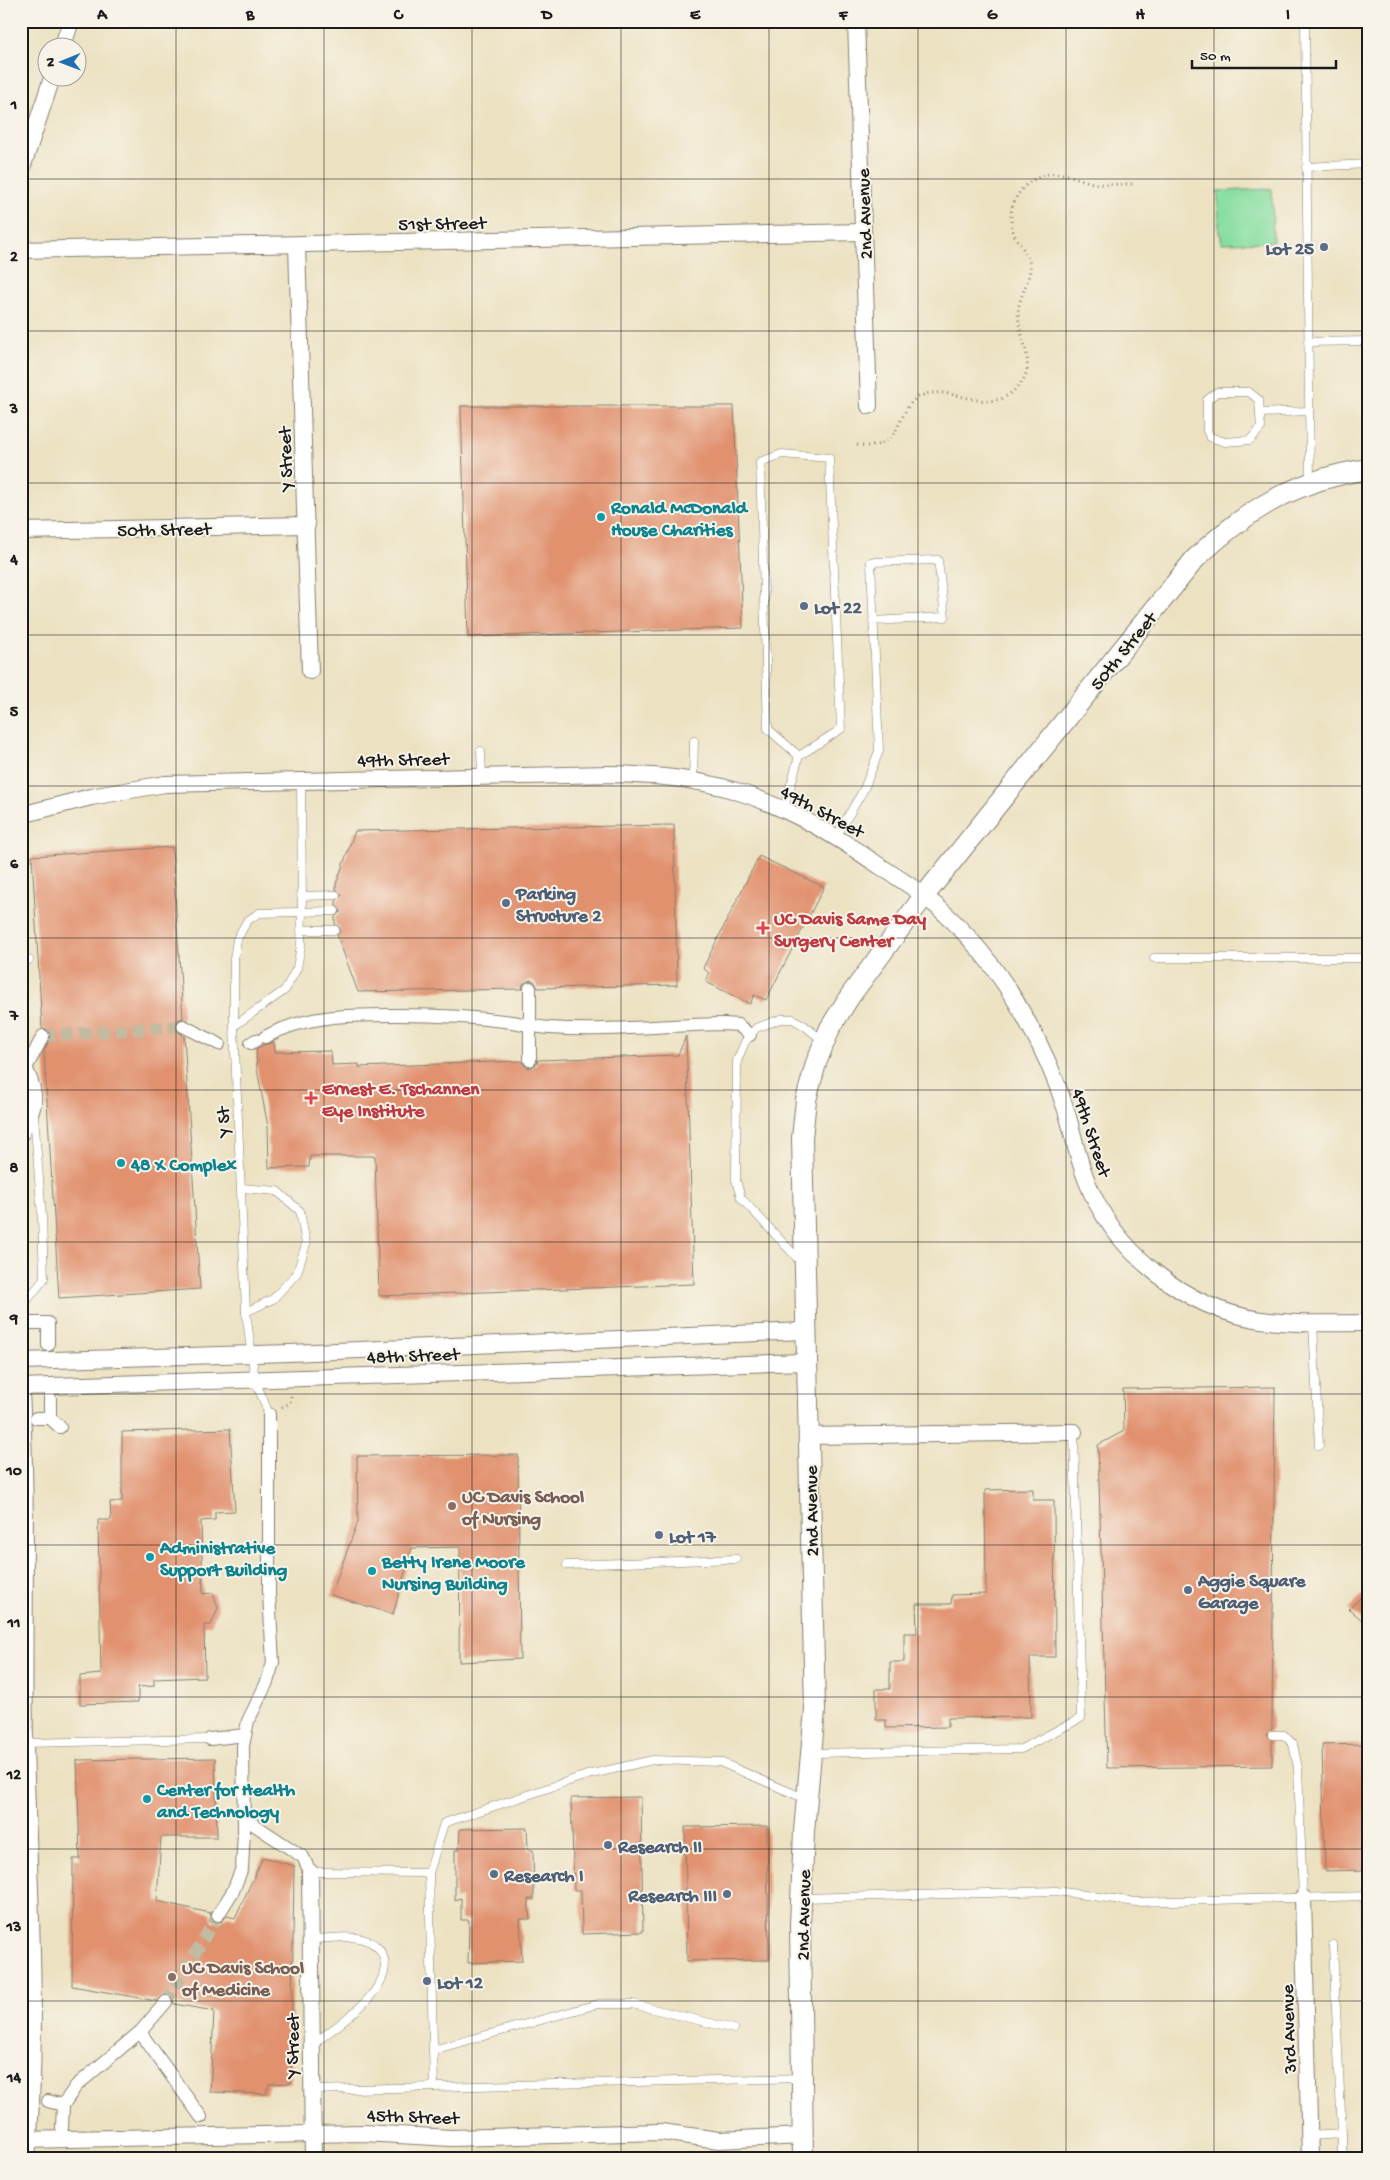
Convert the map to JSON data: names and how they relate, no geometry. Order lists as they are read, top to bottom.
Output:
{
  "streets": {
    "street": [
      "2nd Avenue",
      "51st Street",
      "Y Street",
      "50th Street",
      "49th Street",
      "48th Street",
      "3rd Avenue",
      "45th Street"
    ],
    "lane": ["Y St"]
  },
  "crossings": [
    ["2nd Avenue", "51st Street"],
    ["2nd Avenue", "50th Street"],
    ["2nd Avenue", "49th Street"],
    ["2nd Avenue", "48th Street"],
    ["2nd Avenue", "45th Street"],
    ["51st Street", "Y Street"],
    ["Y Street", "50th Street"],
    ["Y Street", "45th Street"],
    ["50th Street", "49th Street"],
    ["Y St", "48th Street"]
  ],
  "places": {
    "other": [
      "Lot 25",
      "Ronald McDonald House Charities",
      "Lot 22",
      "Parking Structure 2",
      "48 X Complex",
      "UC Davis School of Nursing",
      "Lot 17",
      "Administrative Support Building",
      "Betty Irene Moore Nursing Building",
      "Aggie Square Garage",
      "Center for Health and Technology",
      "Research II",
      "Research I",
      "Research III",
      "UC Davis School of Medicine",
      "Lot 12"
    ],
    "health": ["UC Davis Same Day Surgery Center", "Ernest E. Tschannen Eye Institute"]
  },
  "scale_bar": "50 m",
  "north": "left",
  "grid": {
    "columns": [
      "A",
      "B",
      "C",
      "D",
      "E",
      "F",
      "G",
      "H",
      "I"
    ],
    "rows": [
      "1",
      "2",
      "3",
      "4",
      "5",
      "6",
      "7",
      "8",
      "9",
      "10",
      "11",
      "12",
      "13",
      "14"
    ]
  }
}
